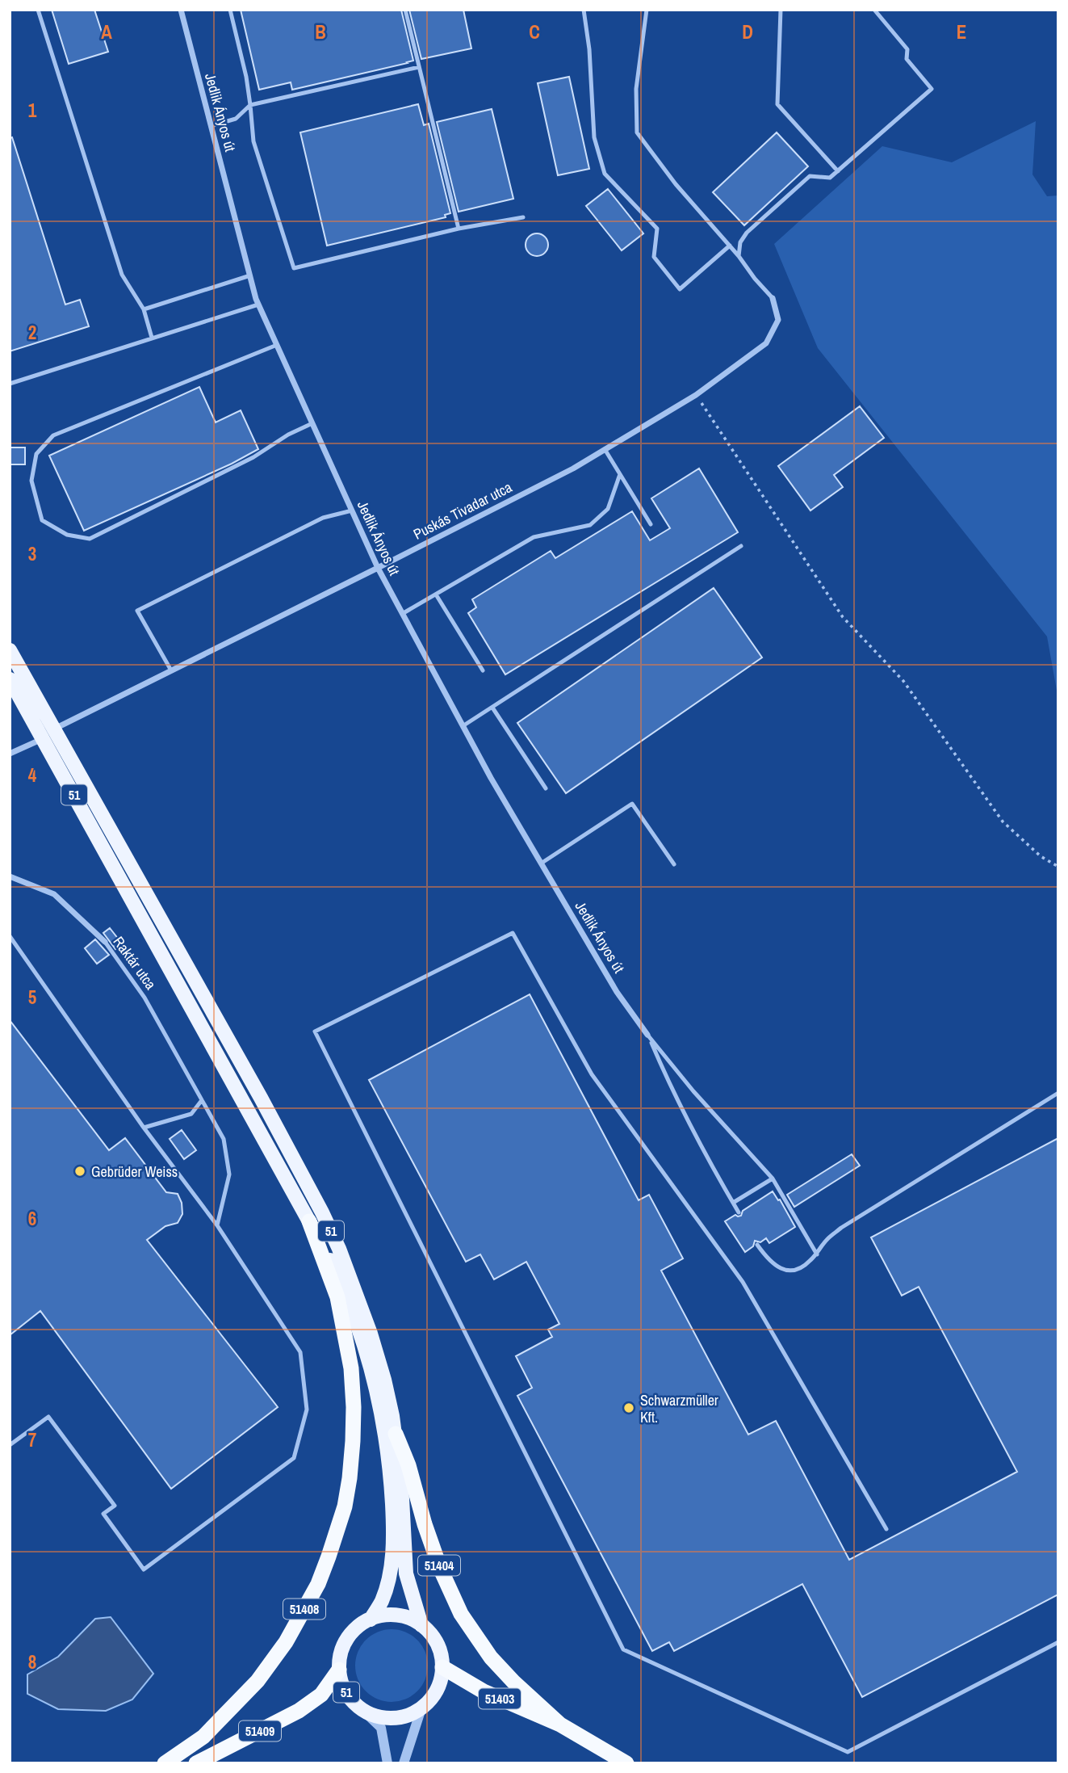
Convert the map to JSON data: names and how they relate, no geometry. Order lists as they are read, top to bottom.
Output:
{
  "streets": {
    "highway": [
      "51404",
      "51408",
      "51403",
      "51409"
    ],
    "main road": ["51"],
    "street": ["Jedlik Ányos út", "Puskás Tivadar utca", "Raktár utca"]
  },
  "crossings": [
    ["Jedlik Ányos út", "Puskás Tivadar utca"],
    ["Puskás Tivadar utca", "51"],
    ["51", "51404"],
    ["51", "51408"],
    ["51", "51403"],
    ["51", "51409"],
    ["51404", "51403"],
    ["51403", "51409"]
  ],
  "places": ["Gebrüder Weiss", "Schwarzmüller Kft."],
  "grid": {
    "columns": [
      "A",
      "B",
      "C",
      "D",
      "E"
    ],
    "rows": [
      "1",
      "2",
      "3",
      "4",
      "5",
      "6",
      "7",
      "8"
    ]
  }
}
